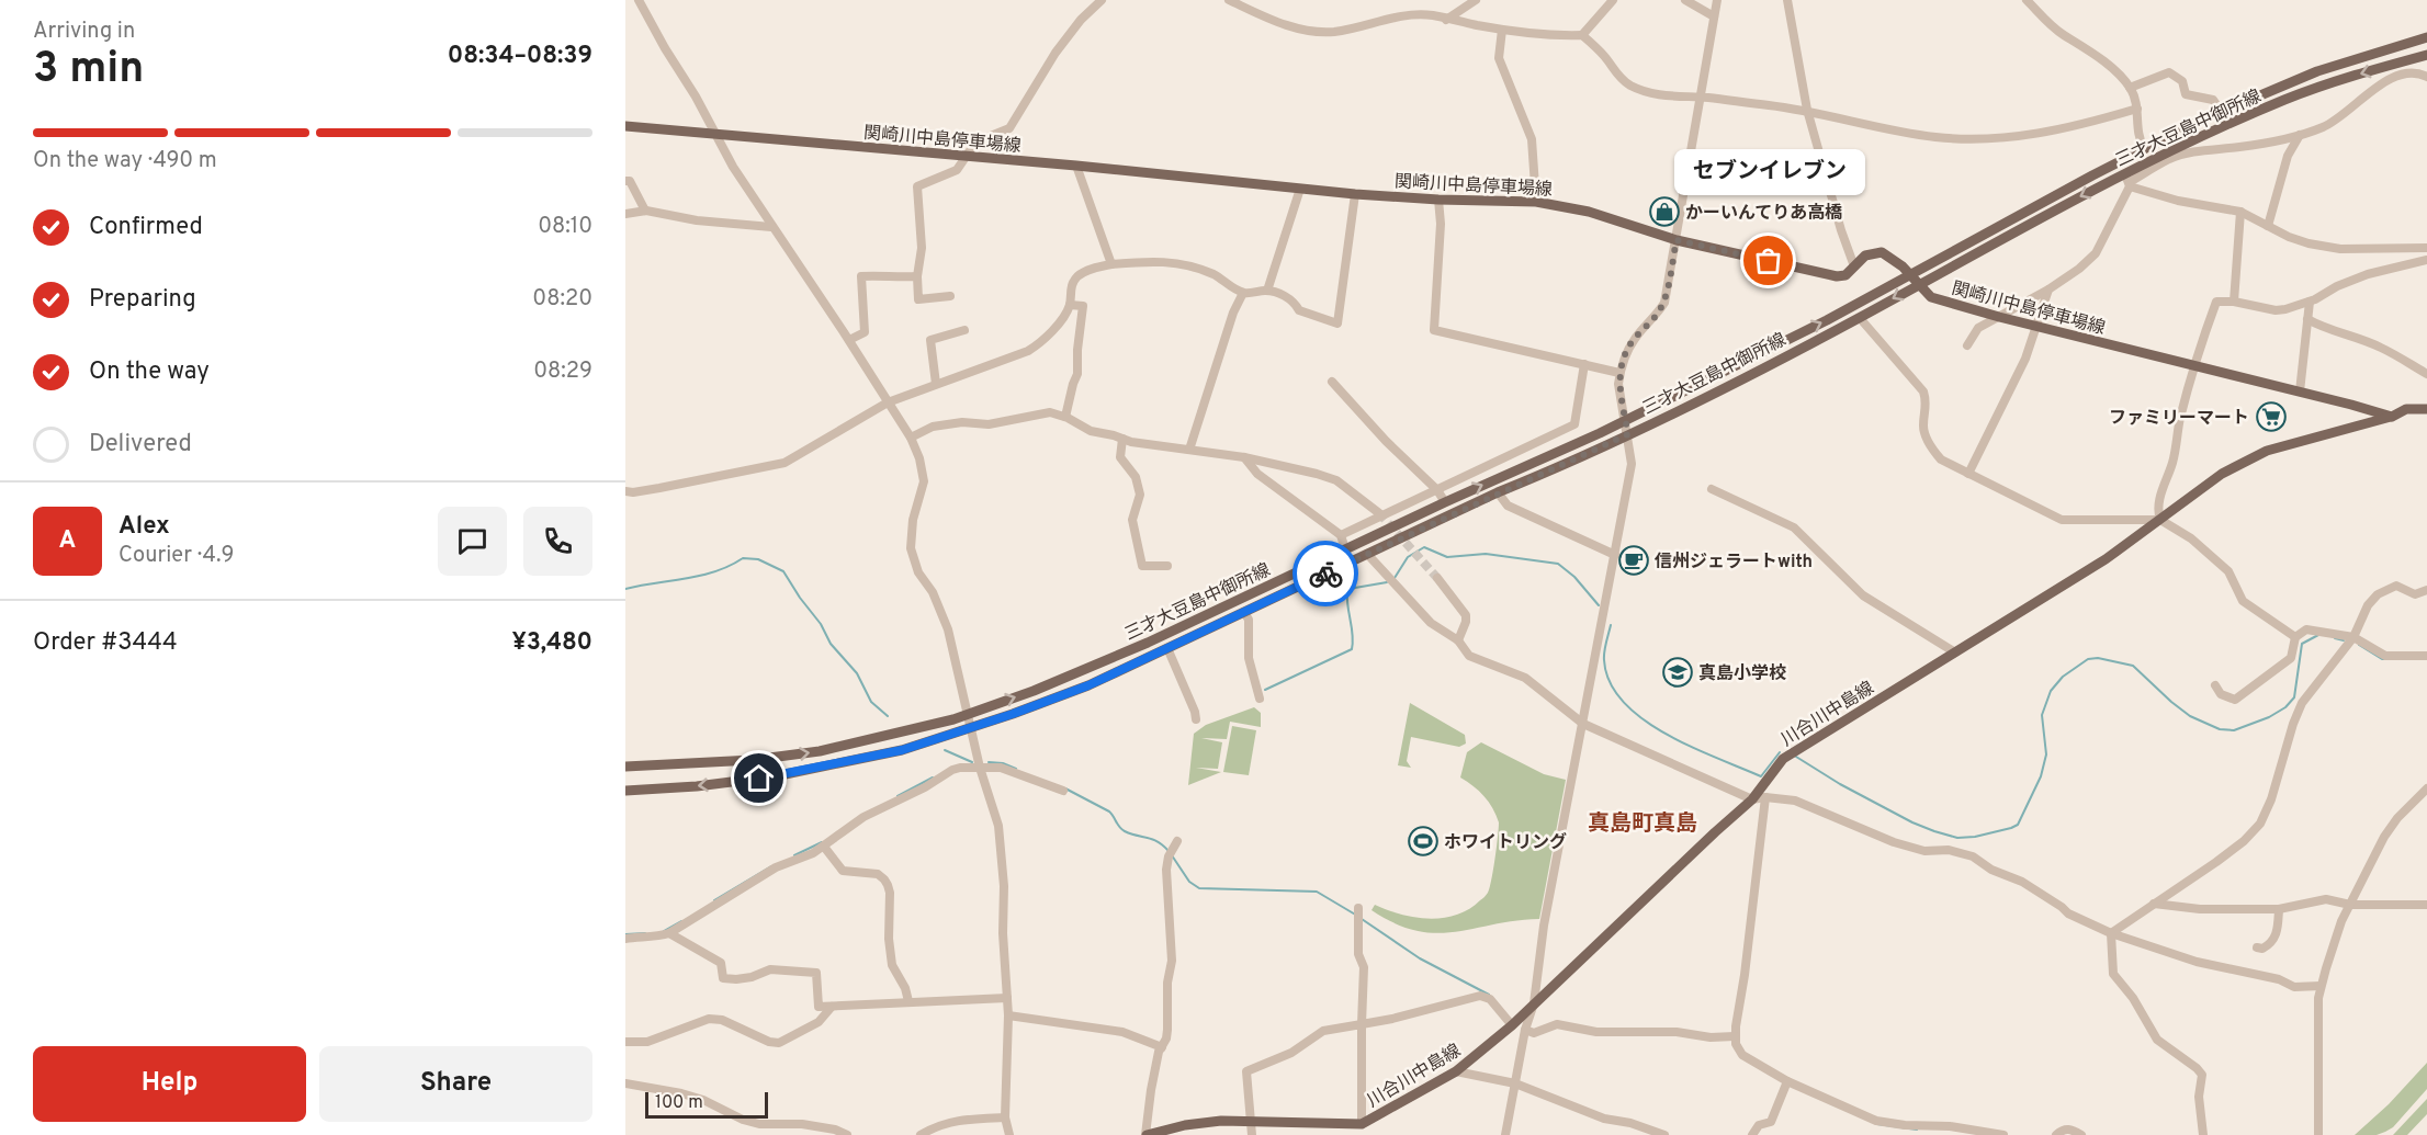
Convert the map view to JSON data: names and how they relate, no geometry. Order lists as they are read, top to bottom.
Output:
{
  "streets": {
    "main road": ["三才大豆島中御所線", "関崎川中島停車場線", "川合川中島線"]
  },
  "crossings": [
    ["三才大豆島中御所線", "関崎川中島停車場線"],
    ["関崎川中島停車場線", "川合川中島線"]
  ],
  "districts": ["真島町真島"],
  "places": {
    "shop": ["かーいんてりあ高橋"],
    "other": ["セブンイレブン"],
    "supermarket": ["ファミリーマート"],
    "cafe": ["信州ジェラートwith"],
    "school or university": ["真島小学校"],
    "sports": ["ホワイトリング"]
  },
  "scale_bar": "100 m",
  "page": {
    "heading": ["3 min", "Arriving in", "08:34–08:39"],
    "panel": [
      "Alex",
      "Courier · 4.9",
      "Order #3444",
      "¥3,480"
    ],
    "bar": "On the way · 490 m",
    "bubble": "セブンイレブン",
    "list": [
      ["Confirmed", "08:10"],
      ["Preparing", "08:20"],
      ["On the way", "08:29"],
      "Delivered"
    ],
    "round": "A",
    "buttons": ["Help", "Share"],
    "scale": "100 m"
  }
}
